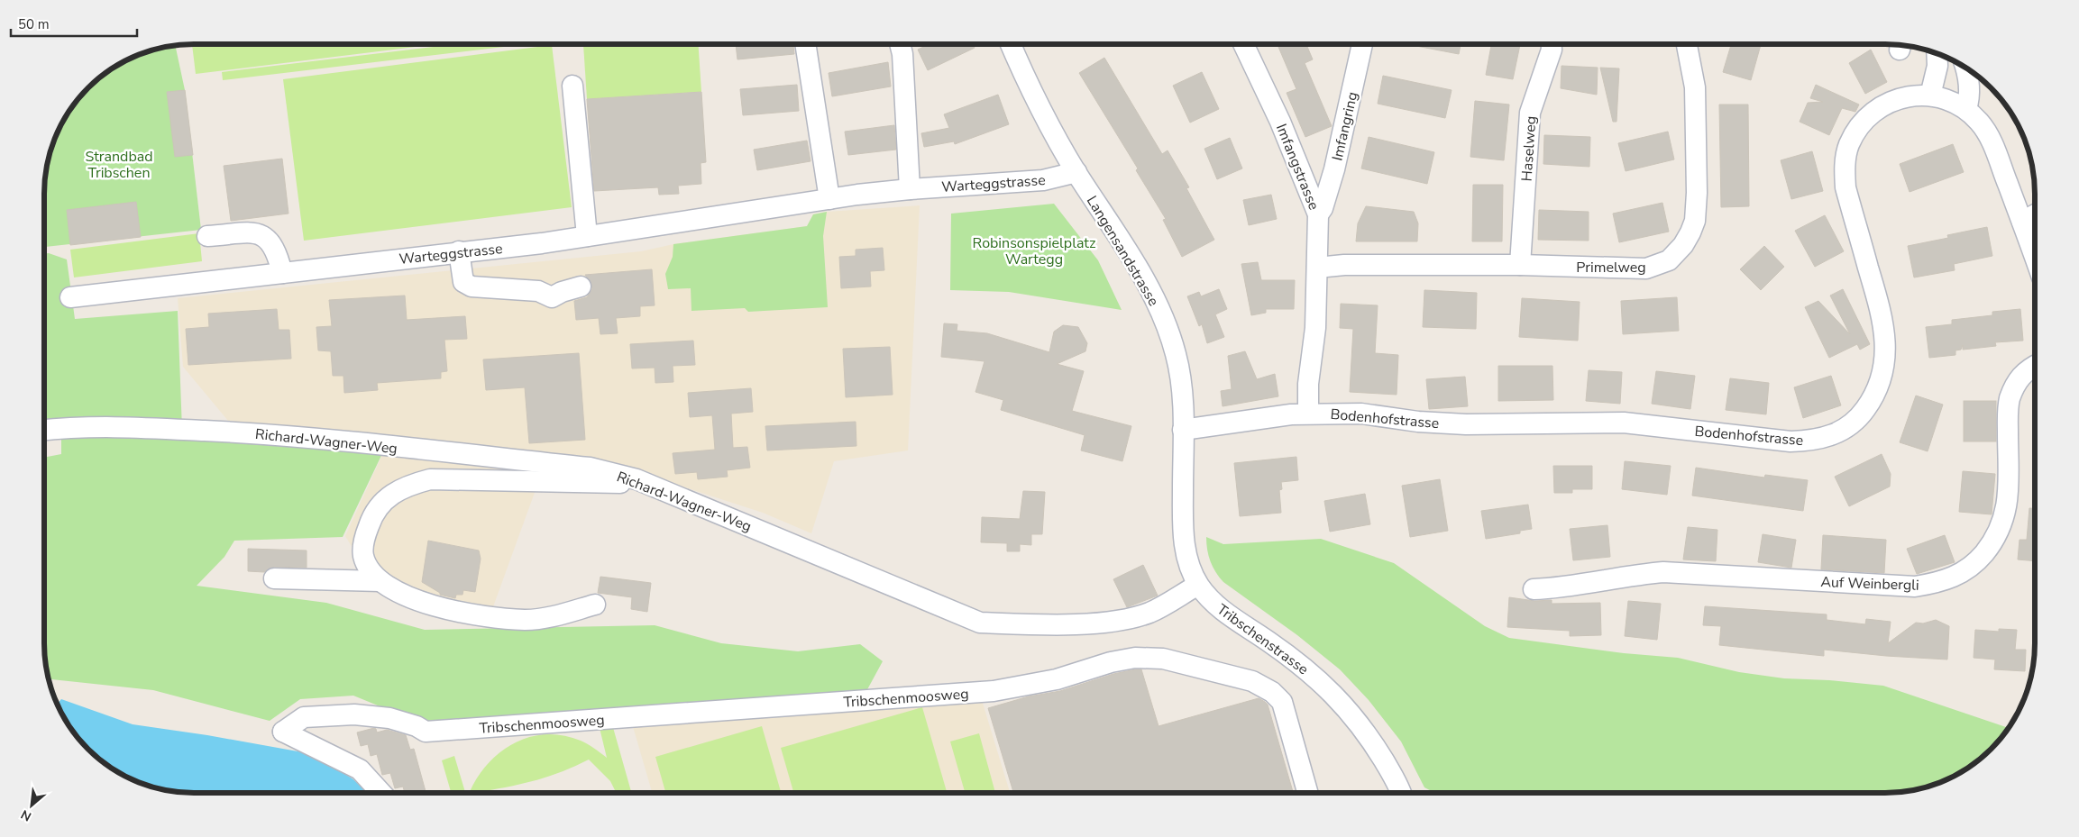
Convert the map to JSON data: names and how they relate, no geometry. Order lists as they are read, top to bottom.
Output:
{
  "streets": {
    "street": [
      "Imfangring",
      "Haselweg",
      "Imfangstrasse",
      "Warteggstrasse",
      "Langensandstrasse",
      "Primelweg",
      "Bodenhofstrasse",
      "Richard-Wagner-Weg",
      "Auf Weinbergli",
      "Tribschenstrasse",
      "Tribschenmoosweg"
    ]
  },
  "crossings": [
    ["Imfangring", "Imfangstrasse"],
    ["Haselweg", "Primelweg"],
    ["Imfangstrasse", "Primelweg"],
    ["Imfangstrasse", "Bodenhofstrasse"],
    ["Warteggstrasse", "Langensandstrasse"],
    ["Langensandstrasse", "Bodenhofstrasse"],
    ["Langensandstrasse", "Tribschenstrasse"],
    ["Richard-Wagner-Weg", "Tribschenstrasse"]
  ],
  "parks": ["Strandbad Tribschen", "Robinsonspielplatz Wartegg"],
  "scale_bar": "50 m",
  "north": "bottom left"
}
